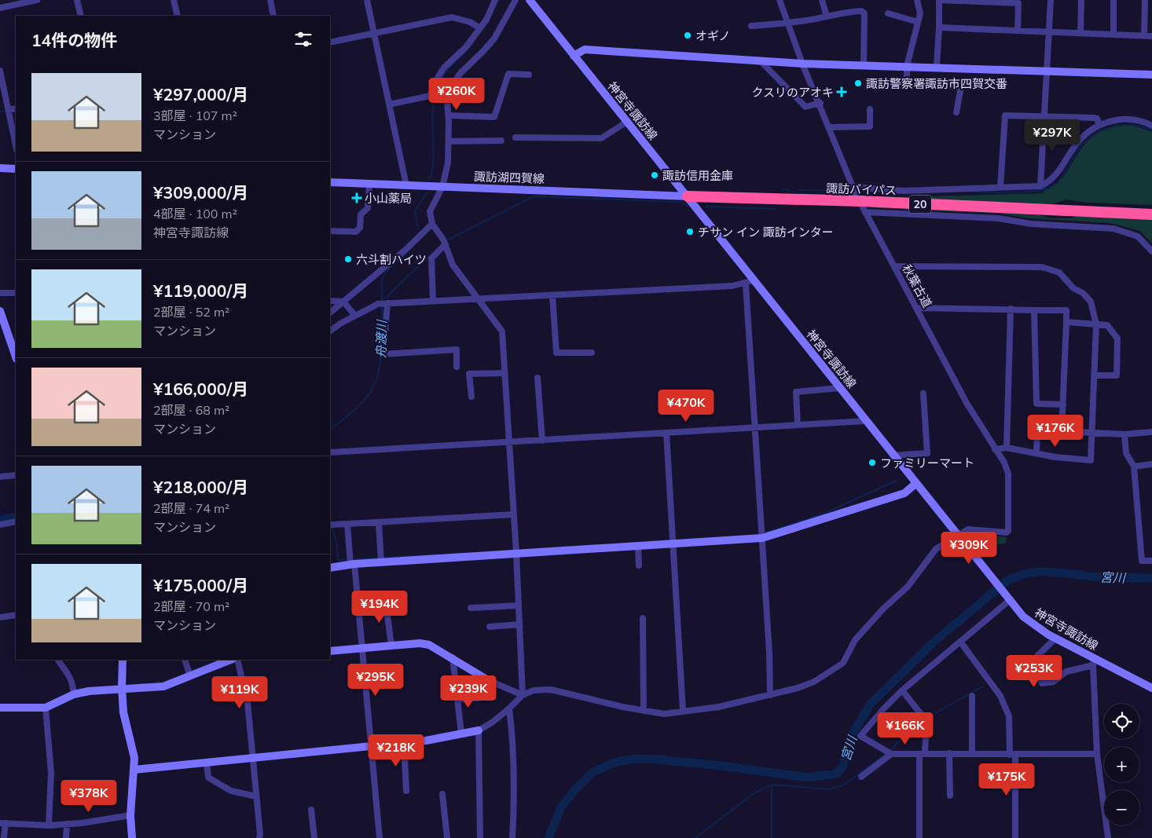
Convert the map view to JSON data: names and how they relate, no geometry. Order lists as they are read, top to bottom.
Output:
{
  "streets": {
    "highway": ["諏訪バイパス", "20"],
    "street": ["神宮寺諏訪線", "諏訪湖四賀線", "秋葉古道"]
  },
  "crossings": [
    ["神宮寺諏訪線", "諏訪湖四賀線"],
    ["神宮寺諏訪線", "諏訪バイパス"],
    ["神宮寺諏訪線", "秋葉古道"],
    ["諏訪湖四賀線", "諏訪バイパス"],
    ["諏訪バイパス", "秋葉古道"]
  ],
  "water": ["舟渡川", "宮川"],
  "places": {
    "other": [
      "オギノ",
      "諏訪警察署諏訪市四賀交番",
      "諏訪信用金庫",
      "チサン イン 諏訪インター",
      "六斗割ハイツ",
      "ファミリーマート"
    ],
    "health": ["クスリのアオキ", "小山薬局"]
  },
  "page": {
    "heading": "14件の物件",
    "list": [
      {
        "name": "¥297,000/月",
        "note": "3部屋 · 107 m² · マンション"
      },
      {
        "name": "¥309,000/月",
        "note": "4部屋 · 100 m² · 神宮寺諏訪線"
      },
      {
        "name": "¥119,000/月",
        "note": "2部屋 · 52 m² · マンション"
      },
      {
        "name": "¥166,000/月",
        "note": "2部屋 · 68 m² · マンション"
      },
      {
        "name": "¥218,000/月",
        "note": "2部屋 · 74 m² · マンション"
      },
      {
        "name": "¥175,000/月",
        "note": "2部屋 · 70 m² · マンション"
      }
    ],
    "price": [
      "¥260K",
      "¥297K",
      "¥470K",
      "¥176K",
      "¥309K",
      "¥194K",
      "¥253K",
      "¥295K",
      "¥239K",
      "¥119K",
      "¥166K",
      "¥218K",
      "¥175K",
      "¥378K"
    ],
    "map_buttons": ["+", "−"]
  }
}
